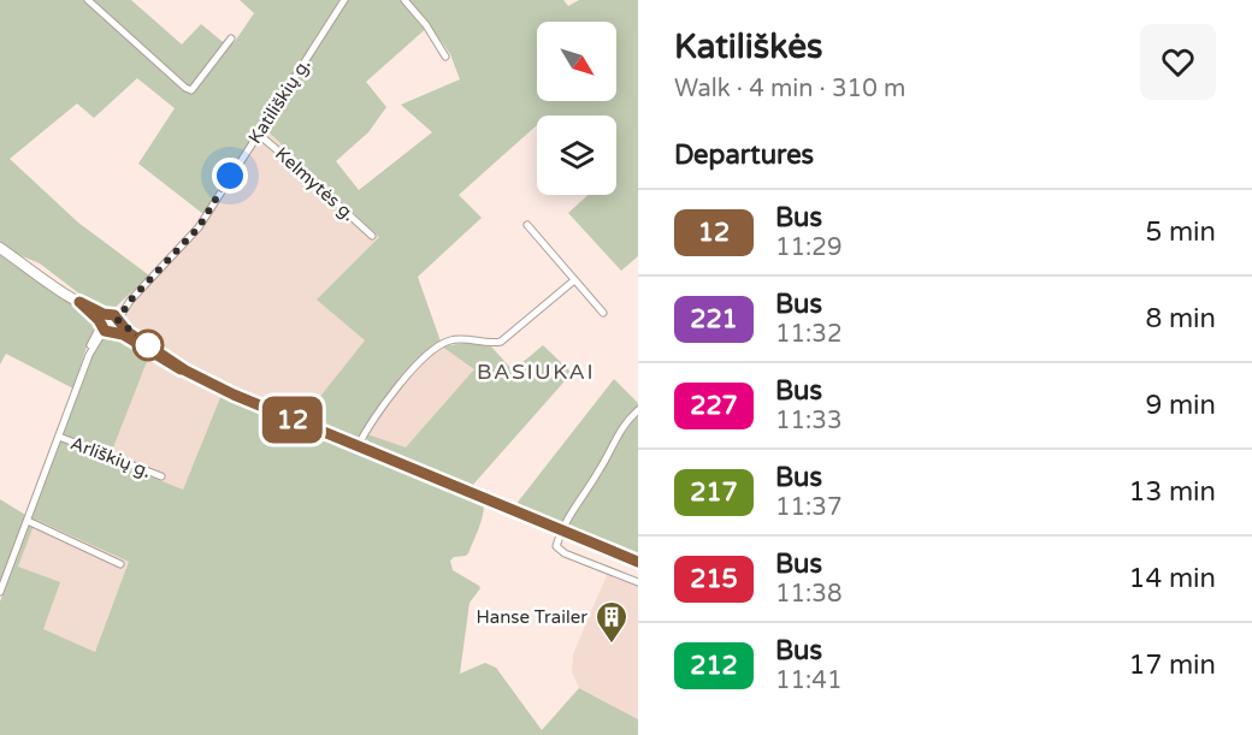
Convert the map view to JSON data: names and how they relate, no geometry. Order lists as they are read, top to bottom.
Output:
{
  "streets": {
    "street": ["Katiliškių g.", "Kelmytės g.", "Arliškių g."]
  },
  "crossings": [
    ["Katiliškių g.", "Kelmytės g."],
    ["Katiliškių g.", "Arliškių g."]
  ],
  "districts": ["BASIUKAI"],
  "places": {
    "building": ["Hanse Trailer"]
  },
  "lines": ["bus line 12"],
  "north": "bottom right",
  "page": {
    "on_map": "12",
    "heading": [
      ["Katiliškės", "Walk · 4 min · 310 m"],
      "Departures"
    ],
    "list": [
      {
        "mark": "12",
        "name": "Bus",
        "note": "11:29",
        "value": "5 min"
      },
      {
        "mark": "221",
        "name": "Bus",
        "note": "11:32",
        "value": "8 min"
      },
      {
        "mark": "227",
        "name": "Bus",
        "note": "11:33",
        "value": "9 min"
      },
      {
        "mark": "217",
        "name": "Bus",
        "note": "11:37",
        "value": "13 min"
      },
      {
        "mark": "215",
        "name": "Bus",
        "note": "11:38",
        "value": "14 min"
      },
      {
        "mark": "212",
        "name": "Bus",
        "note": "11:41",
        "value": "17 min"
      }
    ]
  }
}
